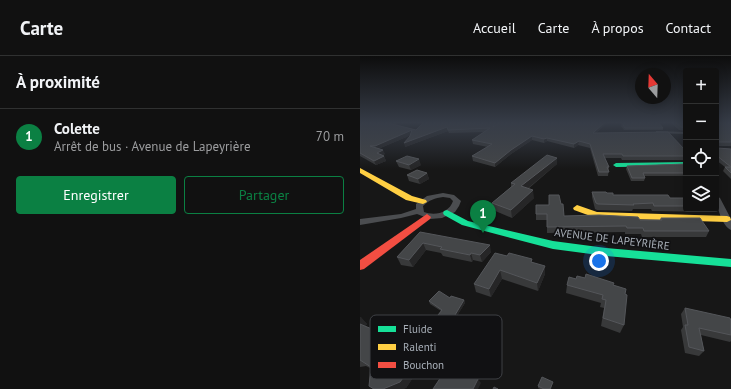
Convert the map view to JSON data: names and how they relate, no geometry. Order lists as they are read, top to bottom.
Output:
{
  "streets": {
    "street": ["AVENUE DE LAPEYRIÈRE"]
  },
  "legend": ["Fluide", "Ralenti", "Bouchon"],
  "north": "top",
  "page": {
    "header": "Carte",
    "nav": [
      "Accueil",
      "Carte",
      "À propos",
      "Contact"
    ],
    "heading": "À proximité",
    "map_buttons": ["+", "−"],
    "list": [
      {
        "mark": "1",
        "name": "Colette",
        "note": "Arrêt de bus · Avenue de Lapeyrière",
        "value": "70 m"
      }
    ],
    "buttons": ["Enregistrer", "Partager"],
    "pins": "1"
  }
}
